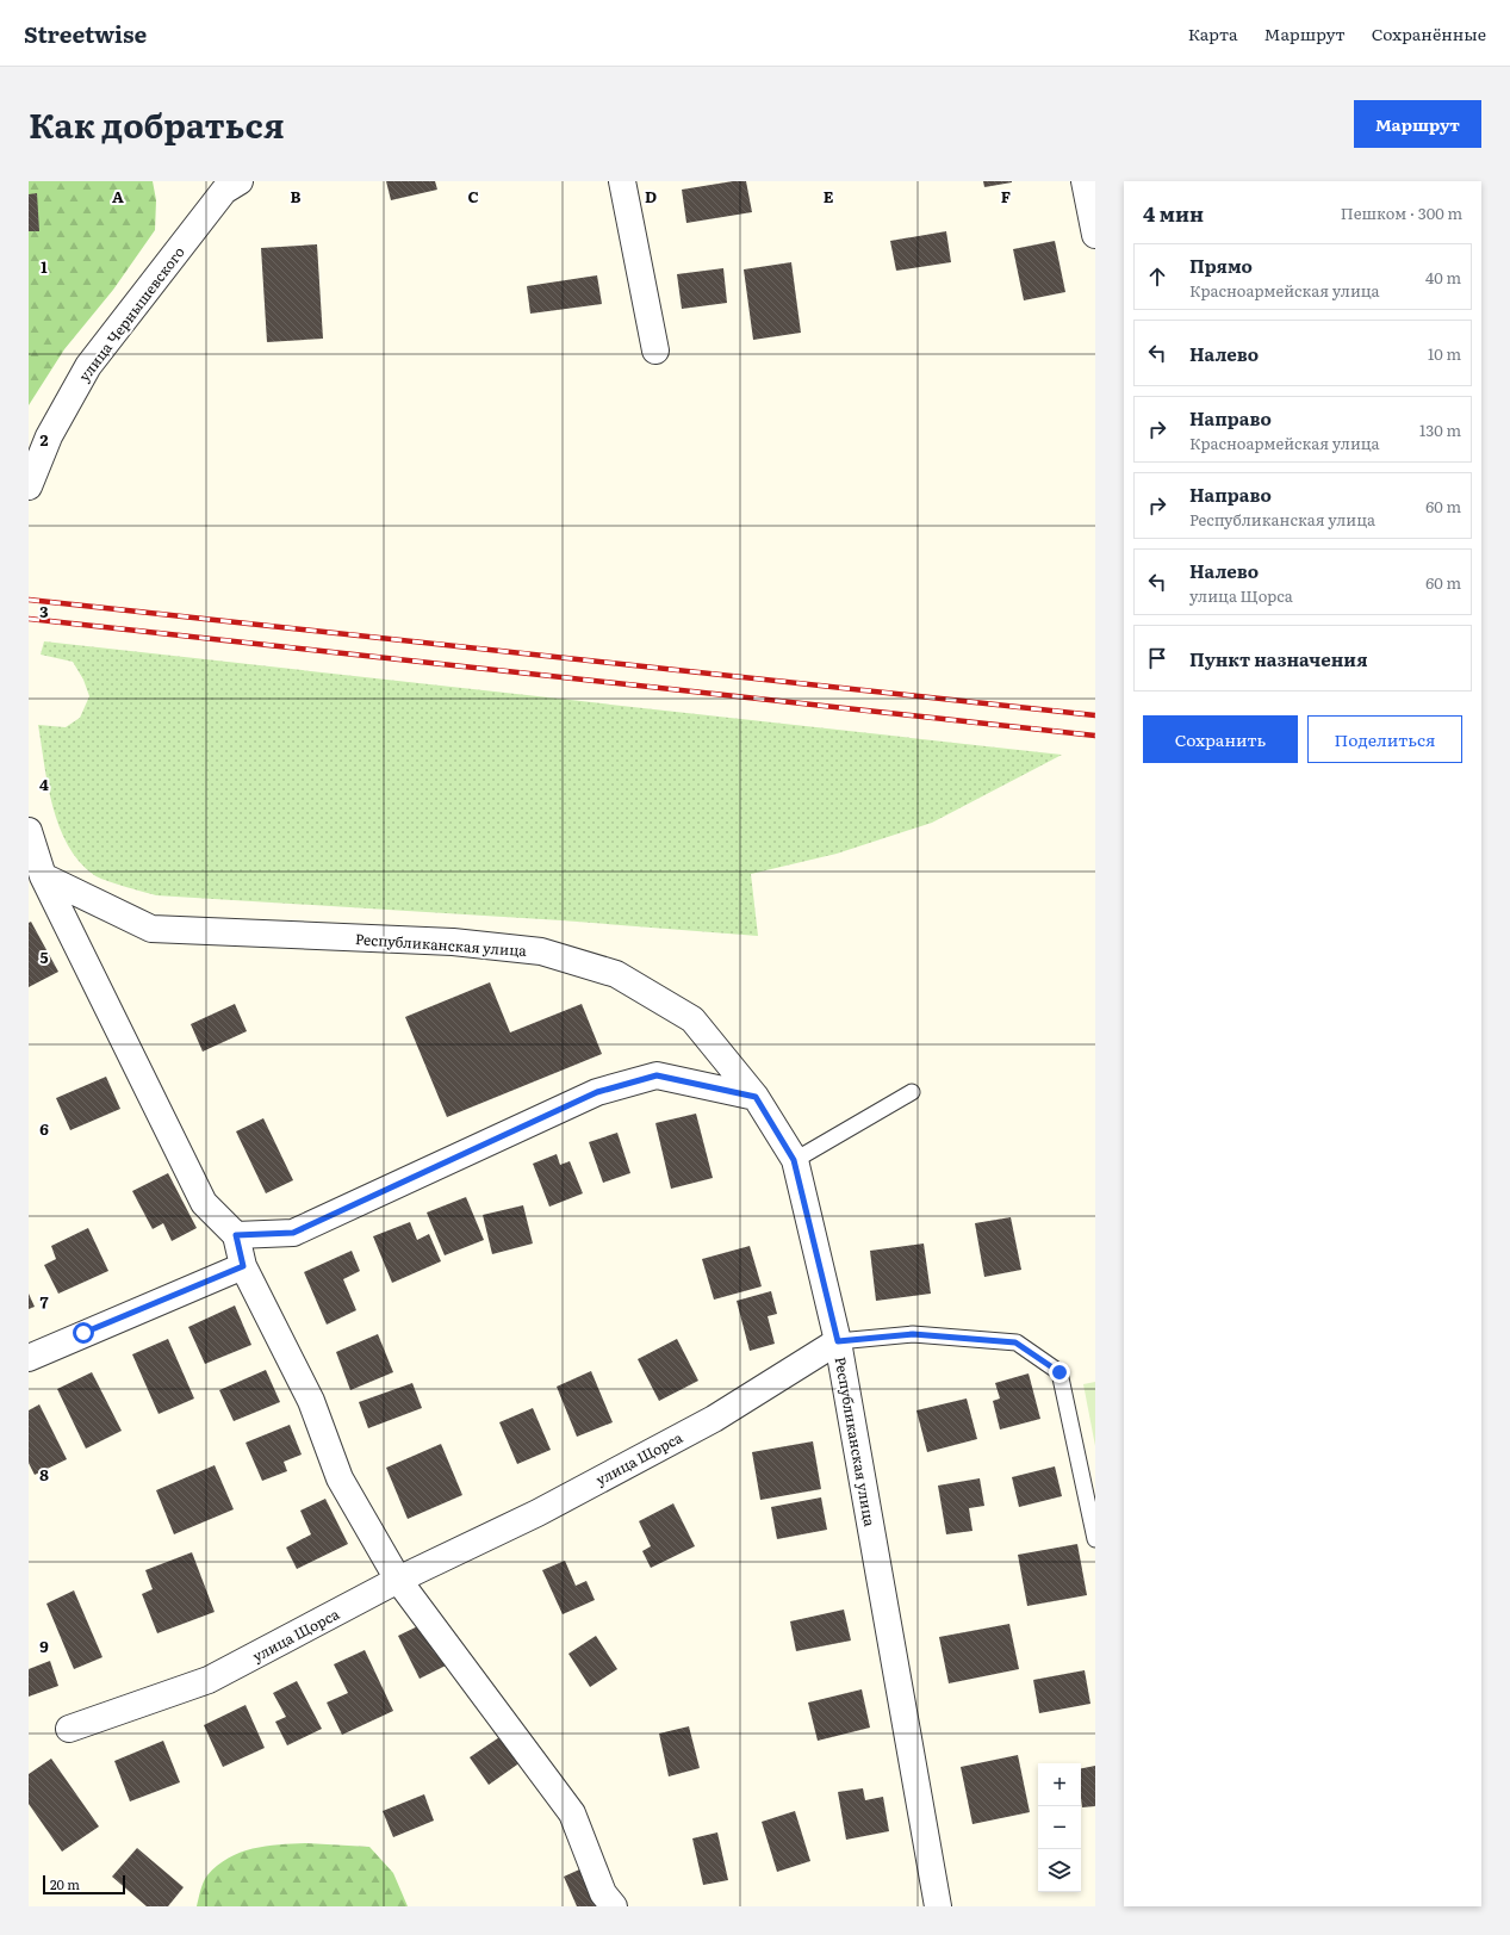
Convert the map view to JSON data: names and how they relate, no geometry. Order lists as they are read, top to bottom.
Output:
{
  "streets": {
    "street": ["улица Чернышевского", "Республиканская улица", "улица Щорса"]
  },
  "crossings": [
    ["Республиканская улица", "улица Щорса"]
  ],
  "scale_bar": "20 m",
  "page": {
    "header": "Streetwise",
    "nav": ["Карта", "Маршрут", "Сохранённые"],
    "title": "Как добраться",
    "buttons": [
      "Маршрут",
      ["Сохранить", "Поделиться"]
    ],
    "heading": ["4 мин", "Пешком · 300 m"],
    "list": [
      ["Прямо", "Красноармейская улица", "40 m"],
      ["Налево", "10 m"],
      ["Направо", "Красноармейская улица", "130 m"],
      ["Направо", "Республиканская улица", "60 m"],
      ["Налево", "улица Щорса", "60 m"],
      "Пункт назначения"
    ],
    "map_buttons": ["+", "−"],
    "scale": "20 m"
  },
  "grid": {
    "columns": [
      "A",
      "B",
      "C",
      "D",
      "E",
      "F"
    ],
    "rows": [
      "1",
      "2",
      "3",
      "4",
      "5",
      "6",
      "7",
      "8",
      "9"
    ]
  }
}
